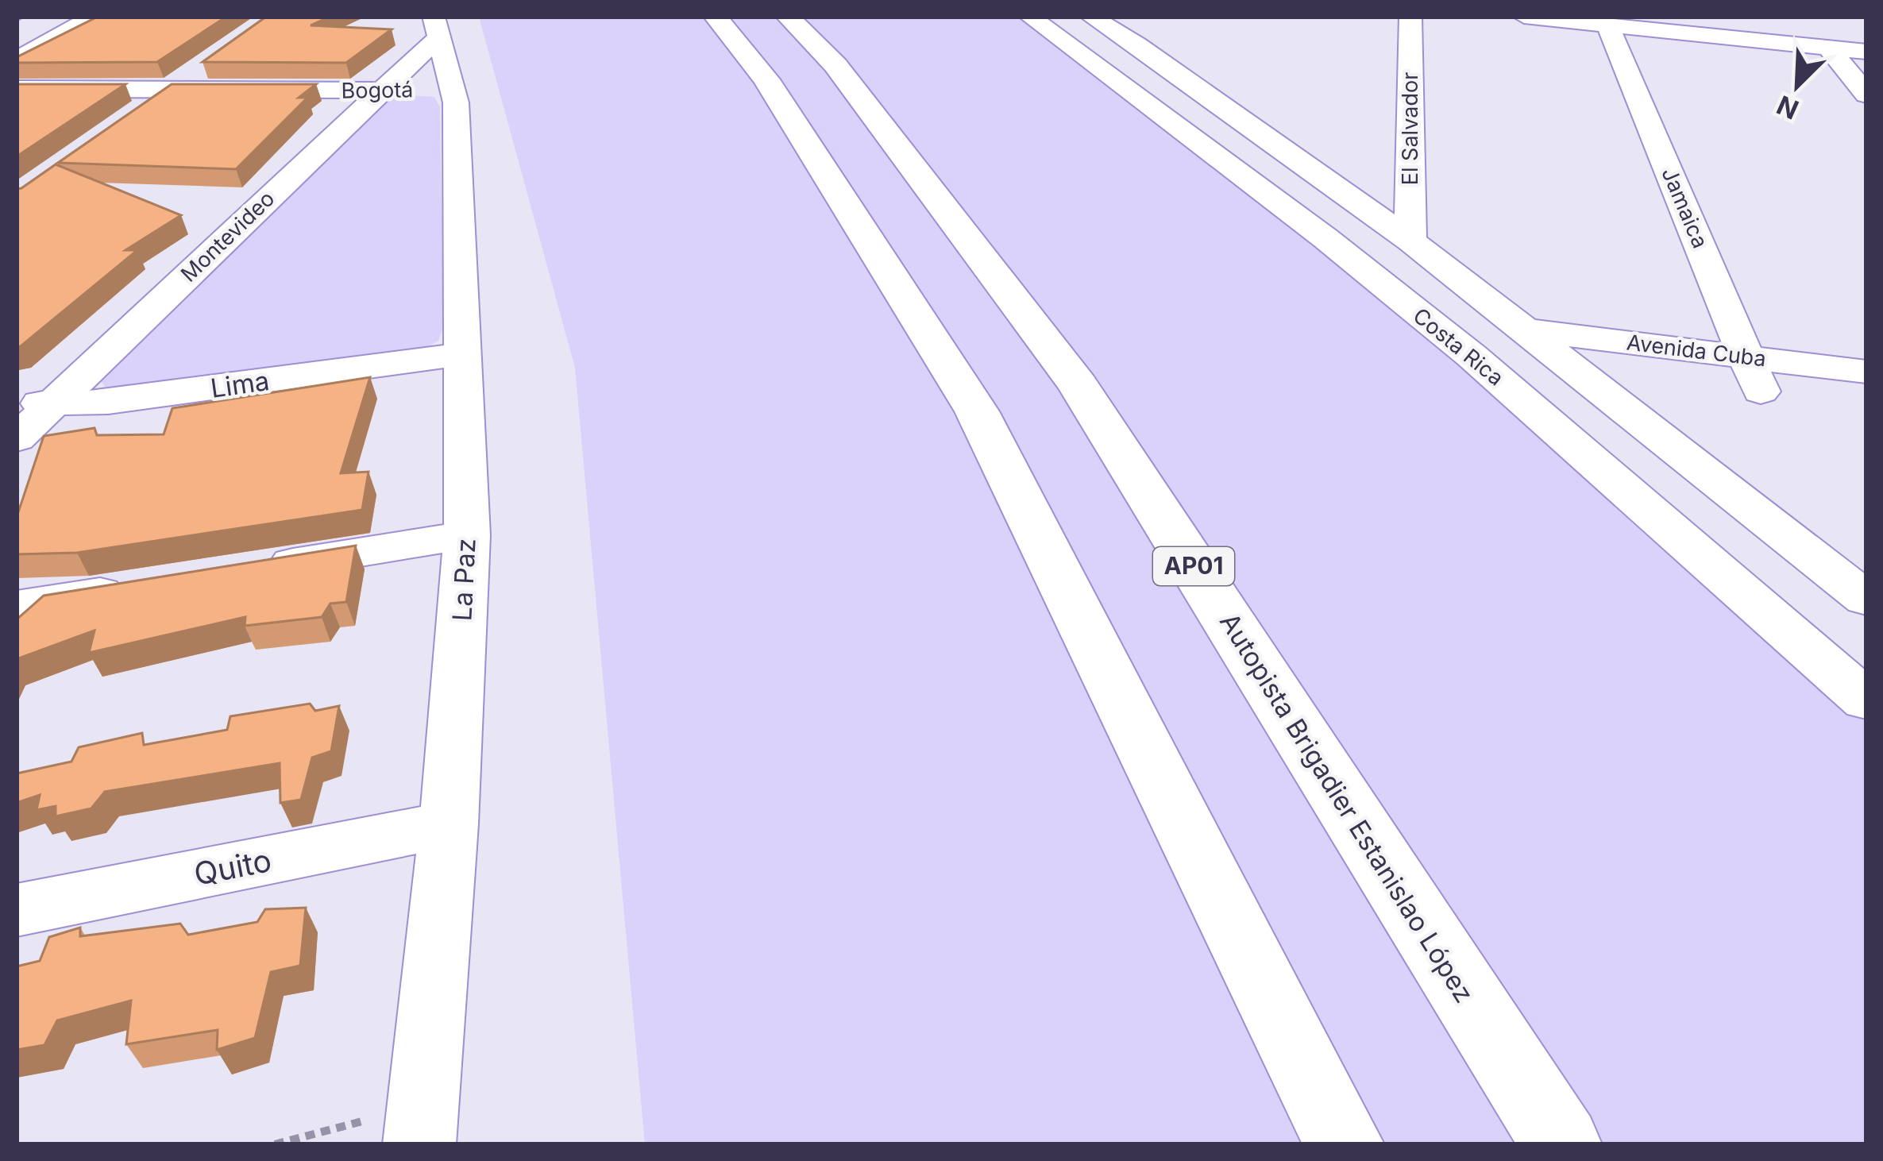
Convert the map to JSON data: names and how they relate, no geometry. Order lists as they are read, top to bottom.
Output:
{
  "streets": {
    "highway": ["AP01", "Autopista Brigadier Estanislao López"],
    "street": [
      "Bogotá",
      "El Salvador",
      "Jamaica",
      "Montevideo",
      "Costa Rica",
      "Avenida Cuba",
      "Lima",
      "La Paz",
      "Quito"
    ]
  },
  "crossings": [
    ["Bogotá", "Montevideo"],
    ["Bogotá", "La Paz"],
    ["Jamaica", "Avenida Cuba"],
    ["Montevideo", "Lima"],
    ["Montevideo", "La Paz"],
    ["Lima", "La Paz"],
    ["La Paz", "Quito"]
  ],
  "north": "bottom left"
}
